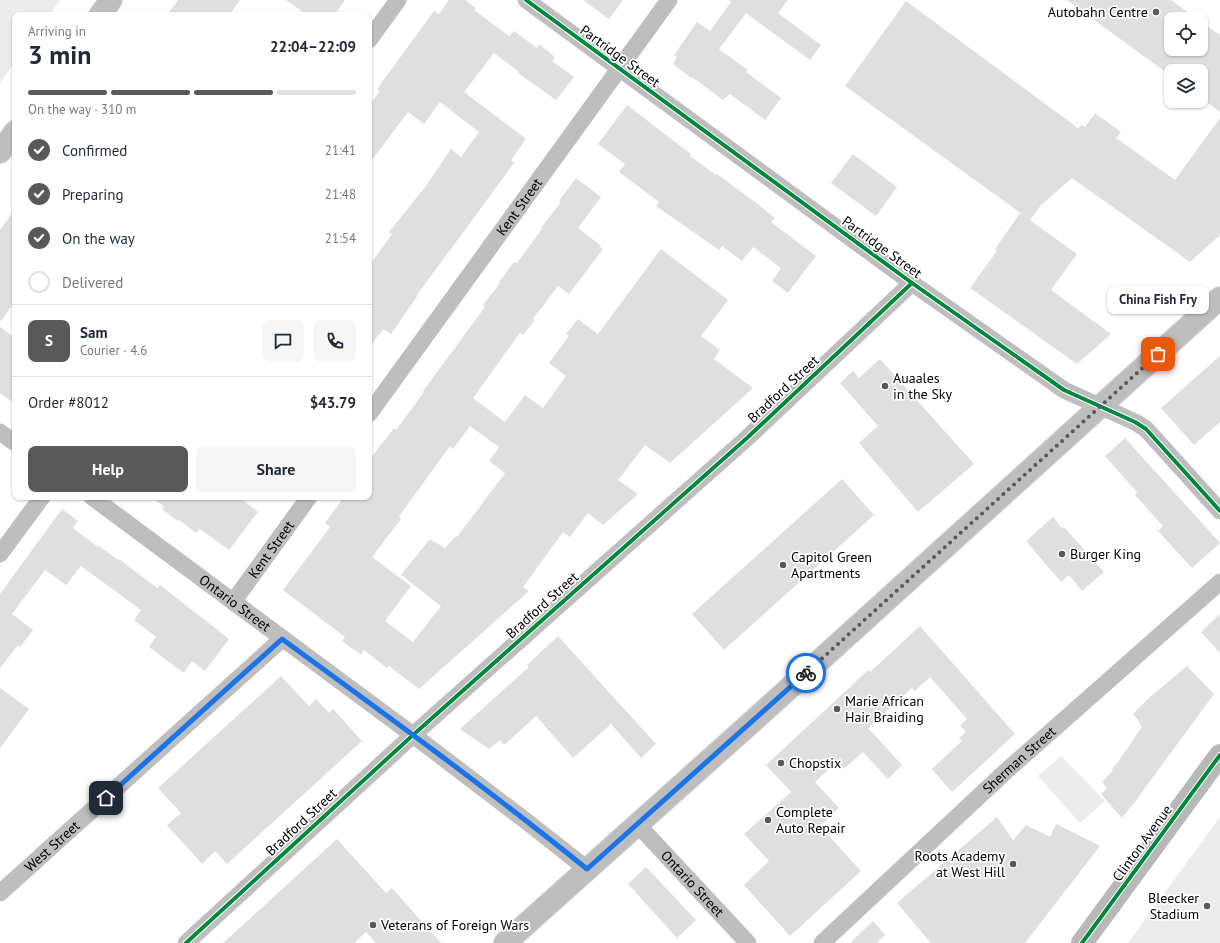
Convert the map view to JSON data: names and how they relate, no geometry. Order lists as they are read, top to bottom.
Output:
{
  "streets": {
    "street": [
      "Partridge Street",
      "Kent Street",
      "Bradford Street",
      "Ontario Street",
      "Sherman Street",
      "Clinton Avenue",
      "West Street"
    ]
  },
  "crossings": [
    ["Partridge Street", "Kent Street"],
    ["Partridge Street", "Bradford Street"],
    ["Kent Street", "Ontario Street"],
    ["Bradford Street", "Ontario Street"],
    ["Ontario Street", "West Street"]
  ],
  "places": [
    "Autobahn Centre",
    "China Fish Fry",
    "Auaales in the Sky",
    "Burger King",
    "Capitol Green Apartments",
    "Marie African Hair Braiding",
    "Chopstix",
    "Complete Auto Repair",
    "Roots Academy at West Hill",
    "Bleecker Stadium",
    "Veterans of Foreign Wars"
  ],
  "page": {
    "heading": ["3 min", "Arriving in", "22:04–22:09"],
    "panel": [
      "Sam",
      "Courier · 4.6",
      "Order #8012",
      "$43.79"
    ],
    "bar": "On the way · 310 m",
    "list": [
      ["Confirmed", "21:41"],
      ["Preparing", "21:48"],
      ["On the way", "21:54"],
      "Delivered"
    ],
    "bubble": "China Fish Fry",
    "round": "S",
    "buttons": ["Help", "Share"]
  }
}
